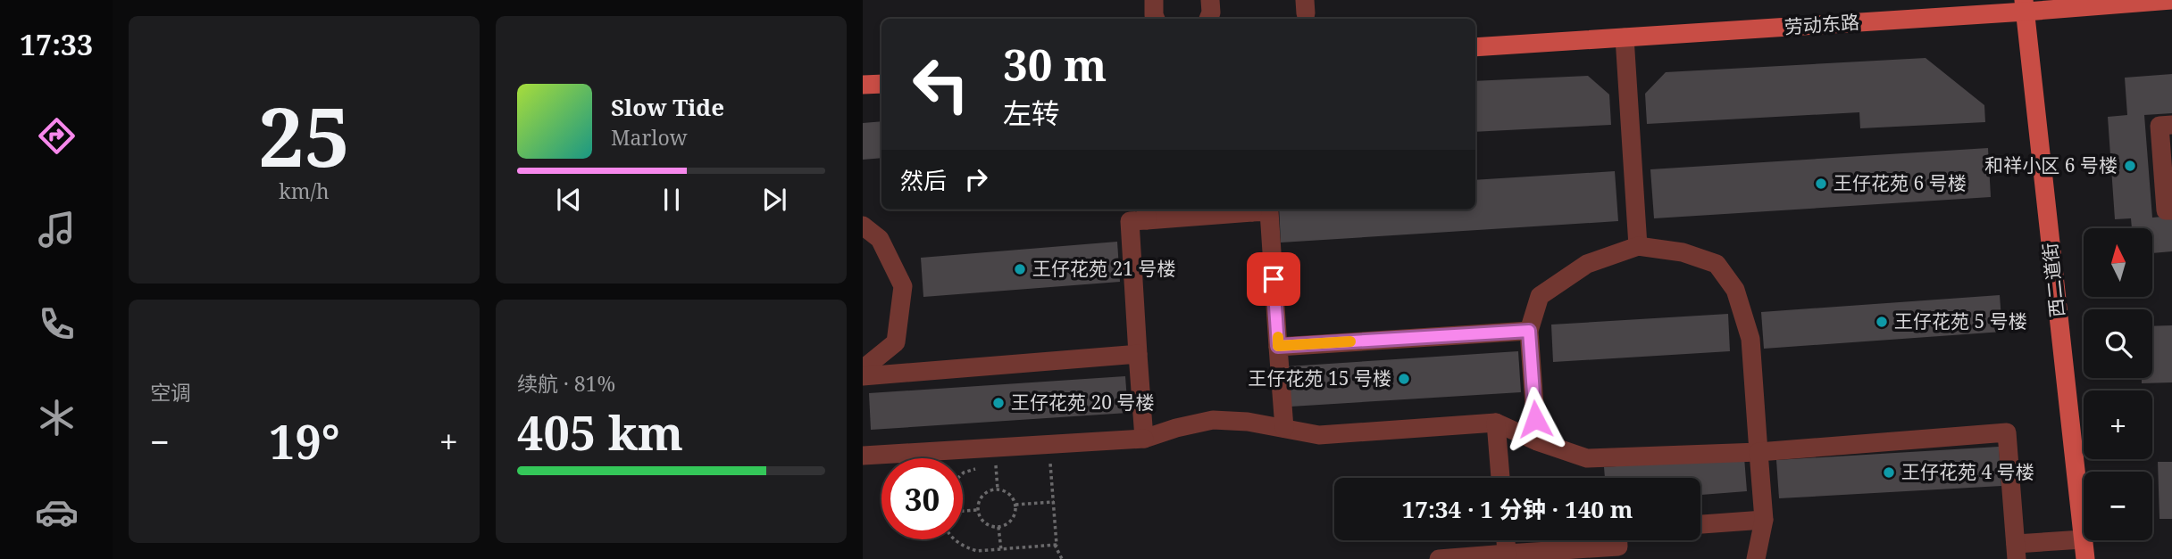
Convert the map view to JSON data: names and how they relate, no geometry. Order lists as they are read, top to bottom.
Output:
{
  "streets": {
    "main road": ["劳动东路", "西二道街"]
  },
  "crossings": [
    ["劳动东路", "西二道街"]
  ],
  "places": [
    "和祥小区 6 号楼",
    "王仔花苑 6 号楼",
    "王仔花苑 21 号楼",
    "王仔花苑 5 号楼",
    "王仔花苑 15 号楼",
    "王仔花苑 20 号楼",
    "王仔花苑 4 号楼"
  ],
  "north": "top",
  "page": {
    "tabs": "17:33",
    "tile": [
      ["25", "km/h"],
      "空调",
      ["续航 · 81%", "405 km"]
    ],
    "turn": ["30 m", "左转"],
    "song": ["Slow Tide", "Marlow"],
    "then": "然后",
    "map_buttons": ["+", "−"],
    "heat": ["−", "19°", "+"],
    "limit": "30",
    "trip": "17:34 · 1 分钟 · 140 m"
  }
}
